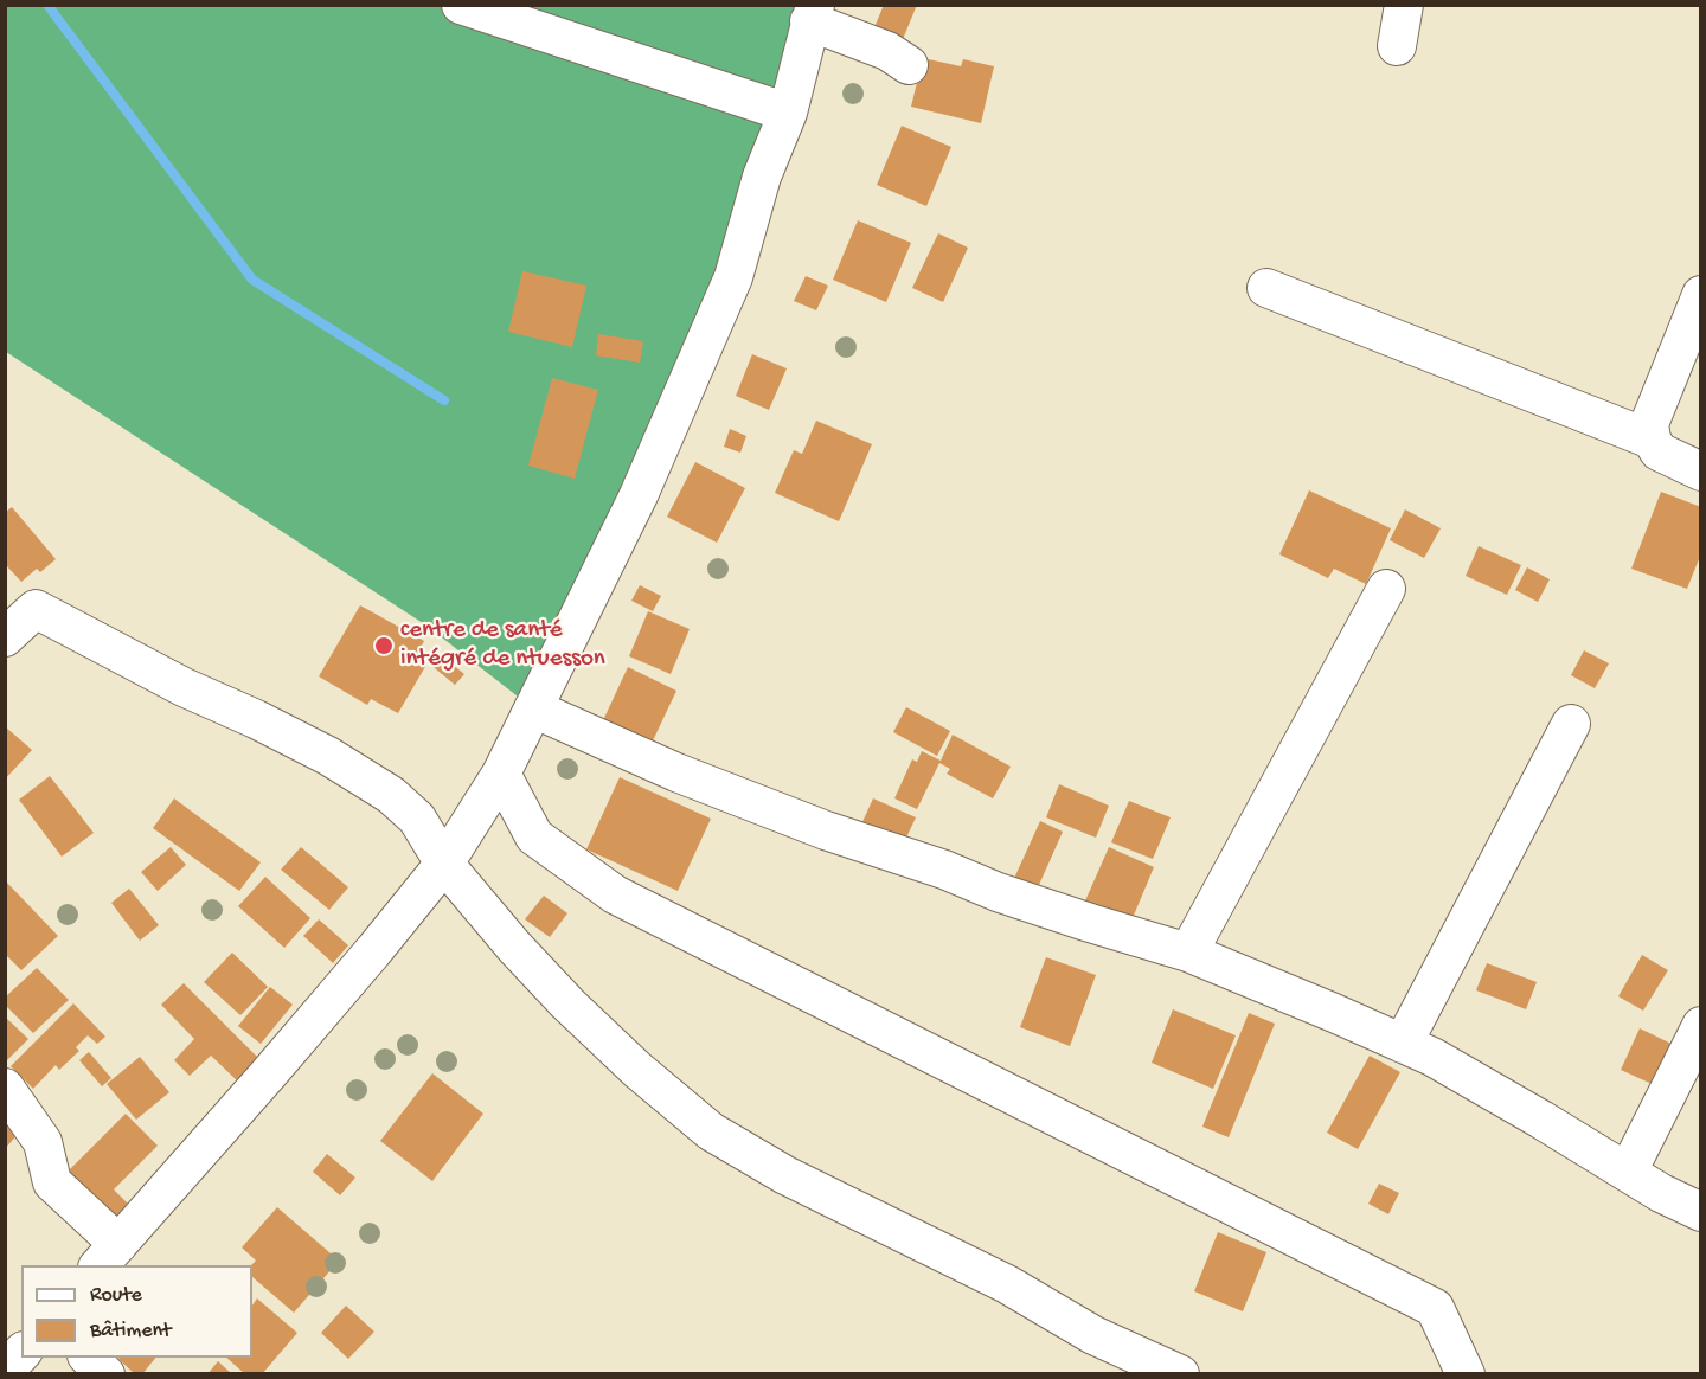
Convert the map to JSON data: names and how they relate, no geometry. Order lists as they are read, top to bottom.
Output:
{
  "places": ["centre de santé intégré de ntuesson"],
  "legend": ["Route", "Bâtiment"]
}
